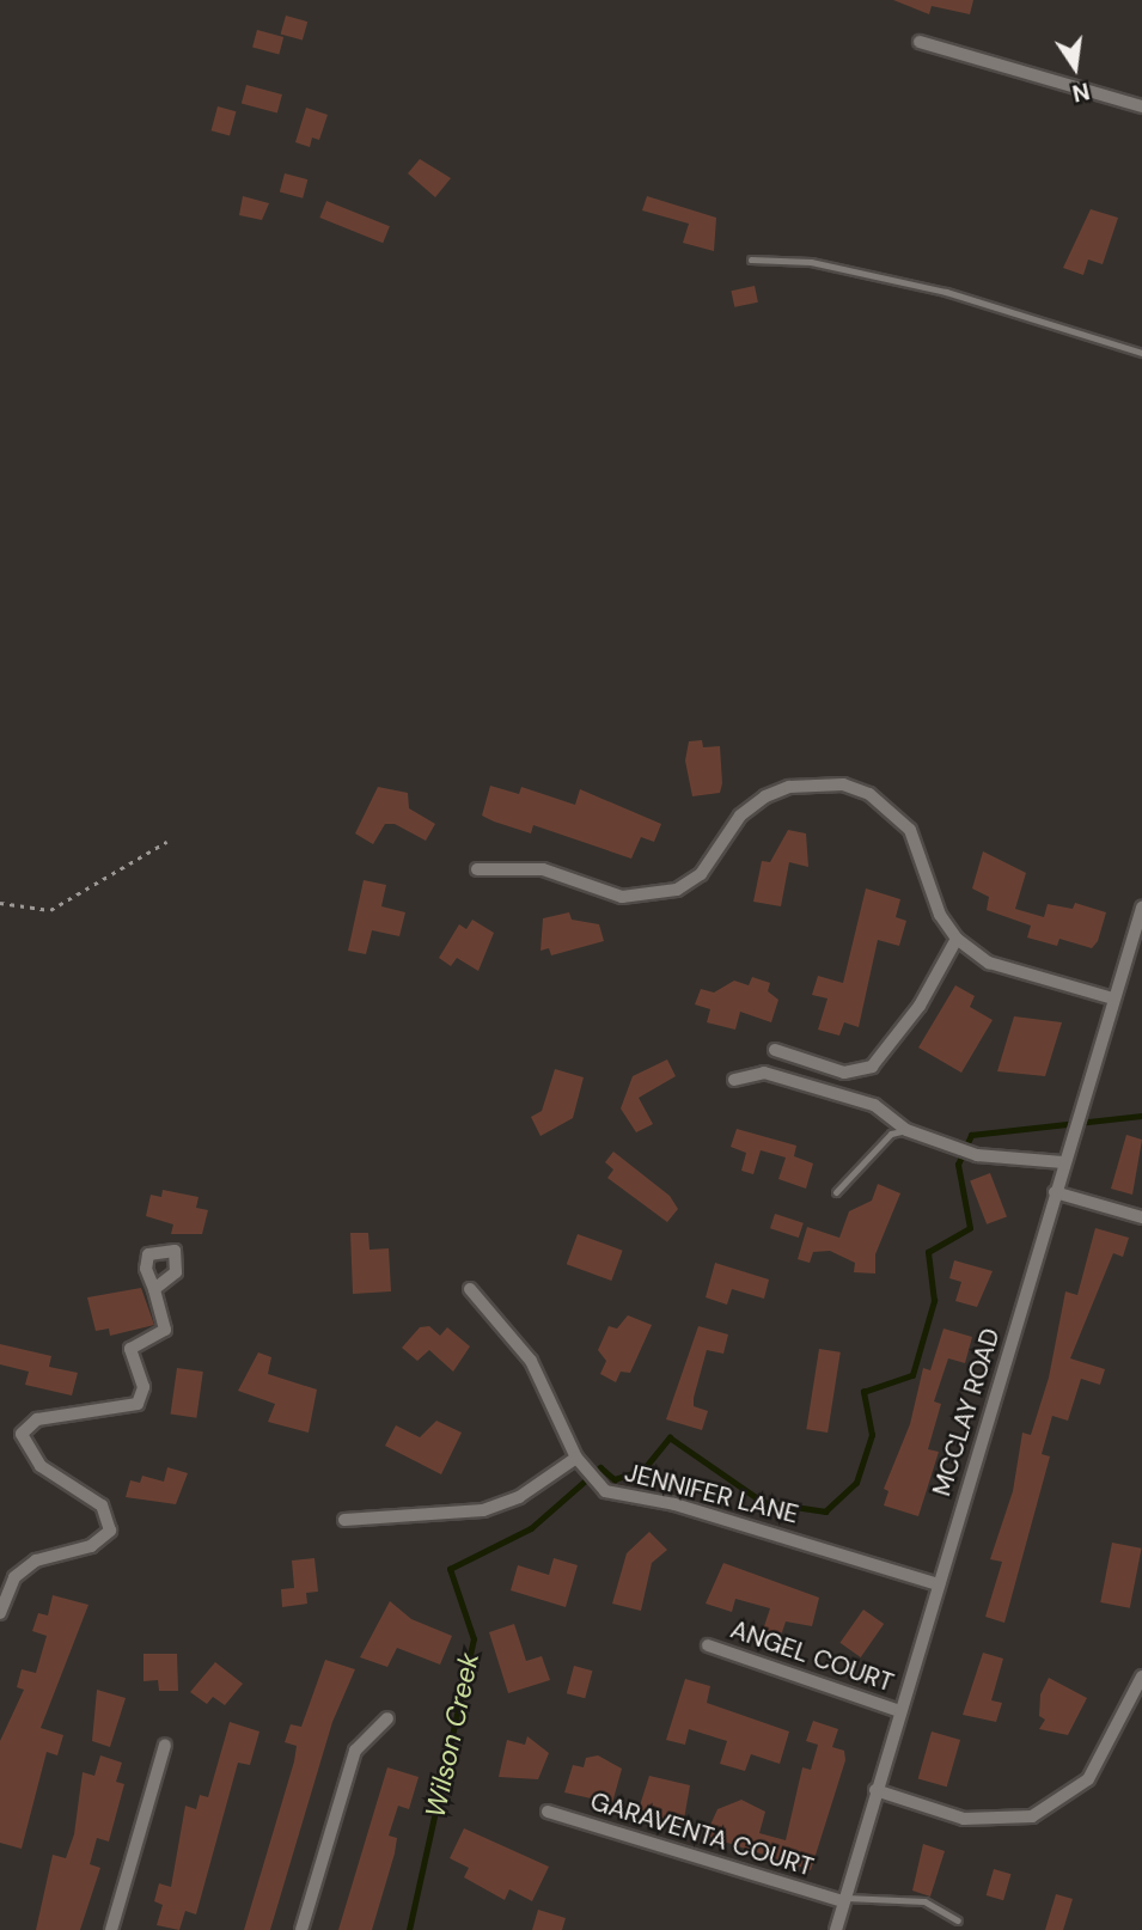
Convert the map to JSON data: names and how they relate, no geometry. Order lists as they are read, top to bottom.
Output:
{
  "streets": {
    "street": [
      "MCCLAY ROAD",
      "JENNIFER LANE",
      "ANGEL COURT",
      "GARAVENTA COURT"
    ]
  },
  "crossings": [
    ["MCCLAY ROAD", "JENNIFER LANE"],
    ["MCCLAY ROAD", "ANGEL COURT"],
    ["MCCLAY ROAD", "GARAVENTA COURT"]
  ],
  "water": ["Wilson Creek"],
  "north": "bottom"
}
